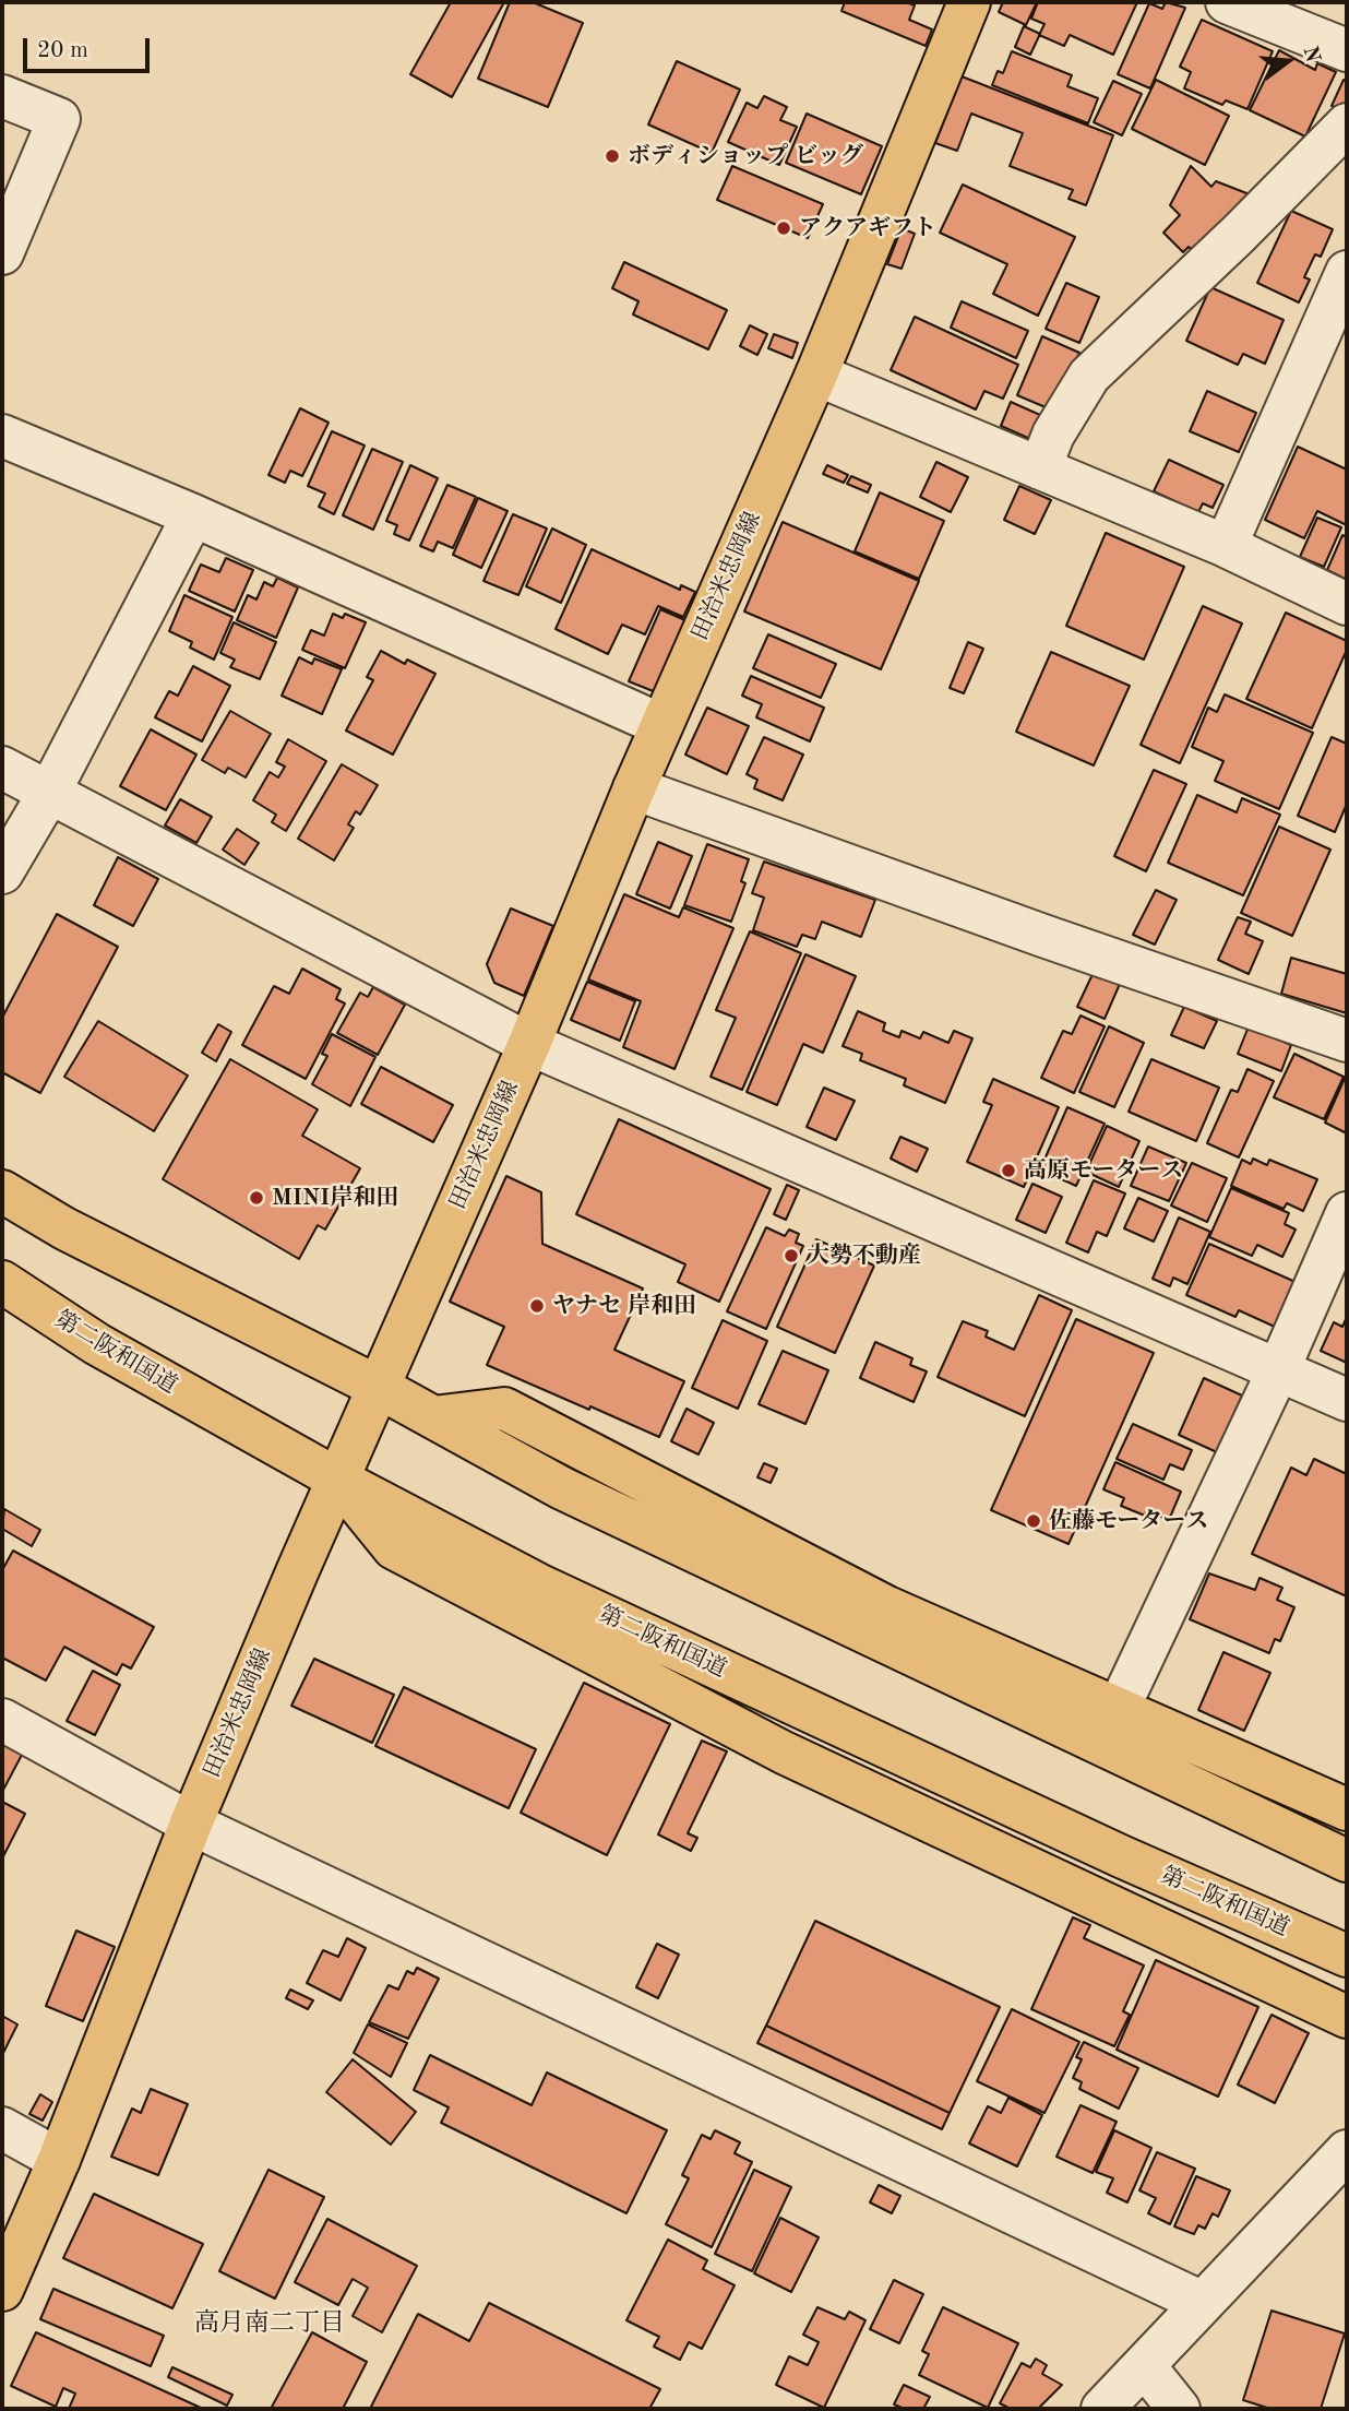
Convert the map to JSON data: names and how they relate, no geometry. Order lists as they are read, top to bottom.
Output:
{
  "streets": {
    "main road": ["田治米忠岡線", "第二阪和国道"]
  },
  "crossings": [
    ["田治米忠岡線", "第二阪和国道"]
  ],
  "districts": ["高月南二丁目"],
  "places": [
    "ボディショップ ビッグ",
    "アクアギフト",
    "高原モータース",
    "MINI岸和田",
    "大勢不動産",
    "ヤナセ 岸和田",
    "佐藤モータース"
  ],
  "scale_bar": "20 m",
  "north": "right"
}
